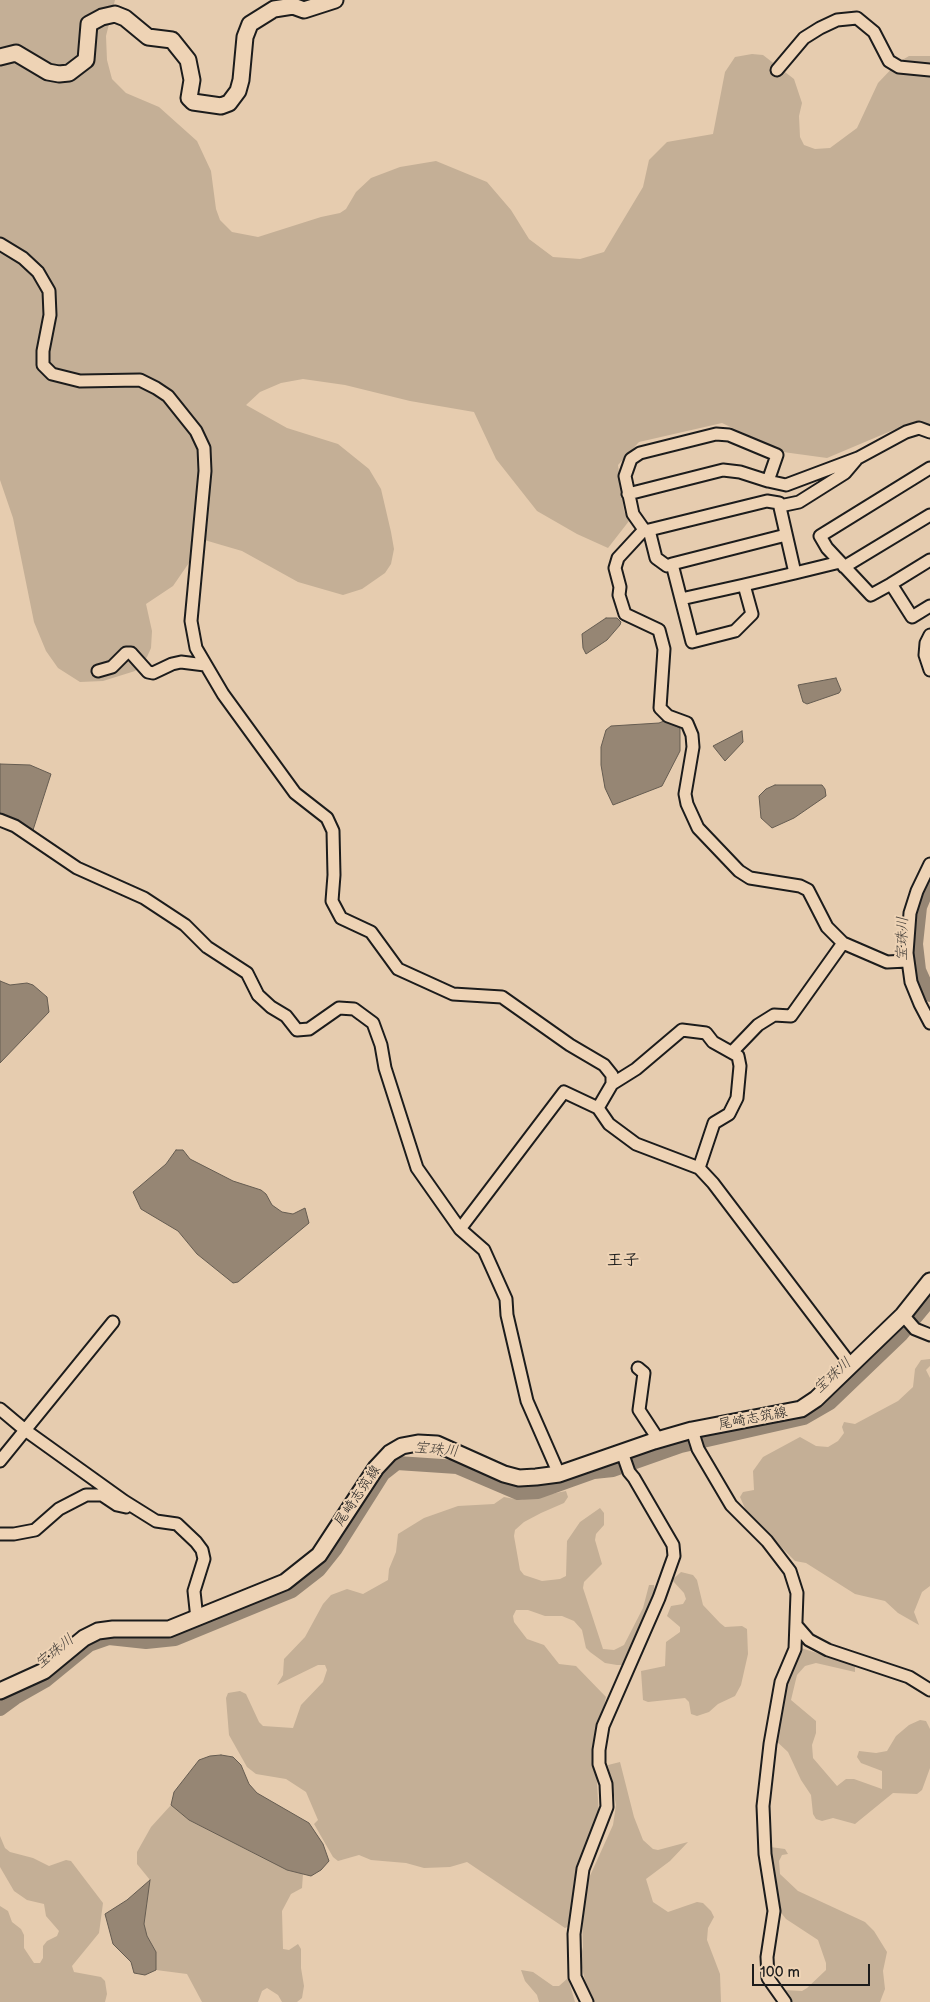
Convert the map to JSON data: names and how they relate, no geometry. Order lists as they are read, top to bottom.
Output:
{
  "streets": {
    "main road": ["尾崎志筑線"]
  },
  "districts": ["王子"],
  "water": ["宝珠川"],
  "scale_bar": "100 m"
}
